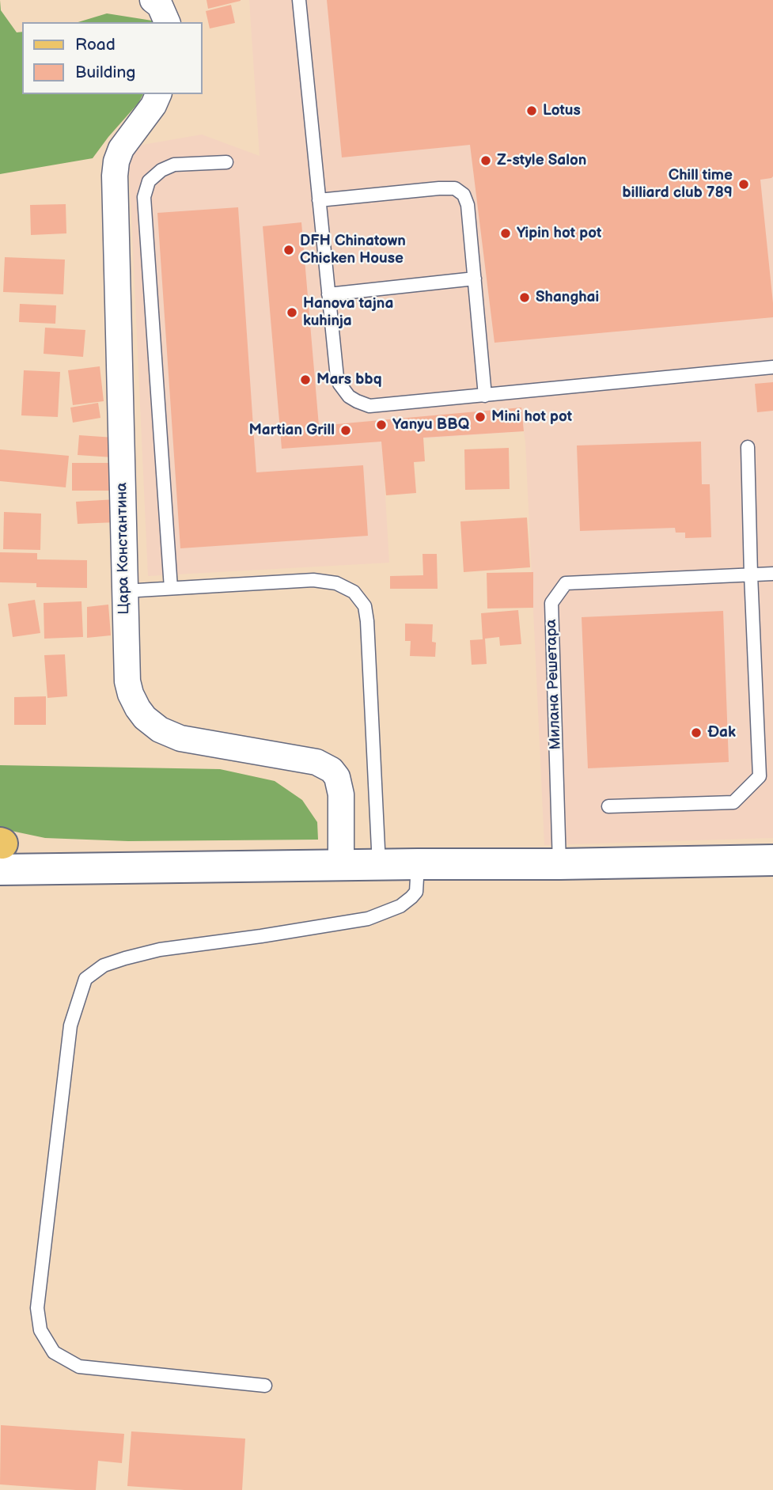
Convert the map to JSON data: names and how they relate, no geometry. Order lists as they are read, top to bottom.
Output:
{
  "streets": {
    "street": ["Цара Константина"],
    "lane": ["Милана Решетара"]
  },
  "places": [
    "Lotus",
    "Z-style Salon",
    "Chill time billiard club 789",
    "Yipin hot pot",
    "DFH Chinatown Chicken House",
    "Shanghai",
    "Hanova tajna kuhinja",
    "Mars bbq",
    "Mini hot pot",
    "Yanyu BBQ",
    "Martian Grill",
    "Đak"
  ],
  "legend": ["Road", "Building"]
}
